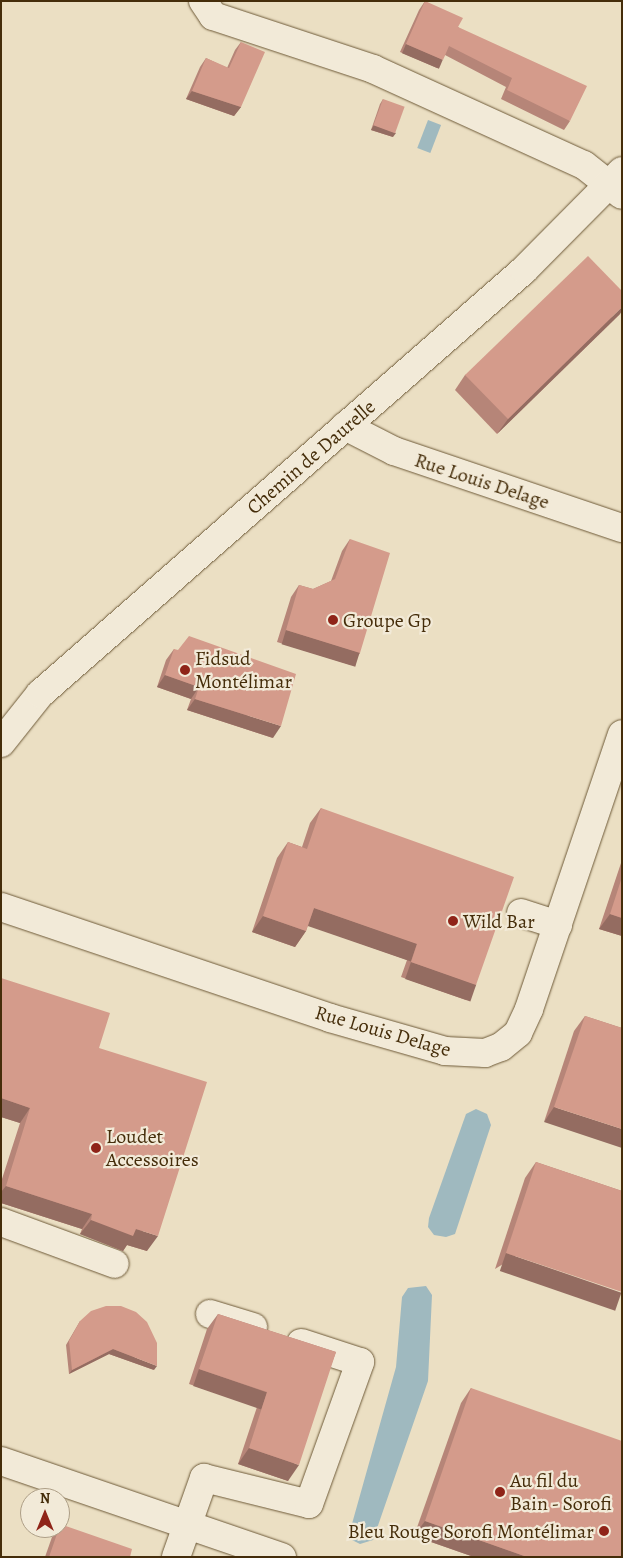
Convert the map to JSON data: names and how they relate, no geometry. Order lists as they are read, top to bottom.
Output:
{
  "streets": {
    "street": ["Chemin de Daurelle", "Rue Louis Delage"]
  },
  "crossings": [
    ["Chemin de Daurelle", "Rue Louis Delage"]
  ],
  "places": [
    "Groupe Gp",
    "Fidsud Montélimar",
    "Wild Bar",
    "Loudet Accessoires",
    "Au fil du Bain - Sorofi",
    "Bleu Rouge Sorofi Montélimar"
  ],
  "north": "top"
}
